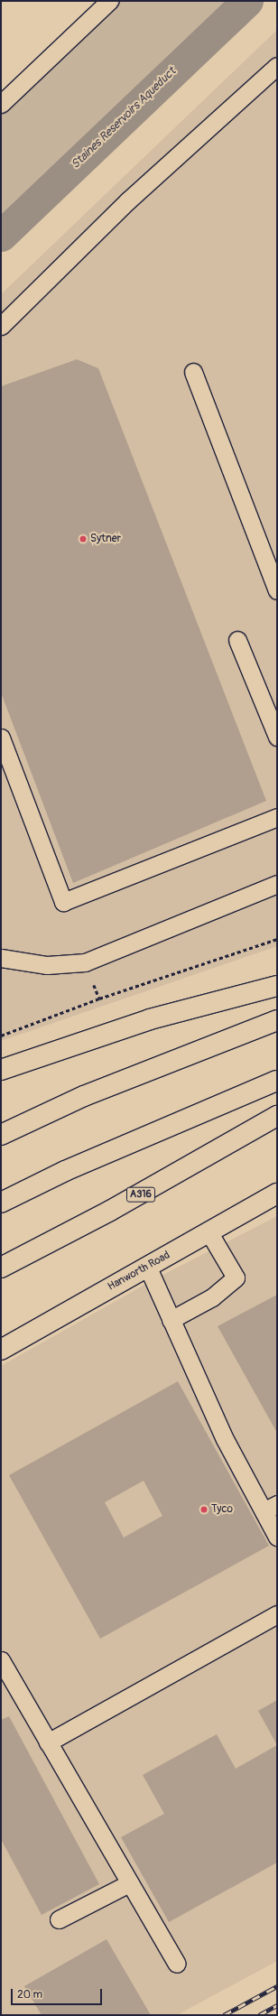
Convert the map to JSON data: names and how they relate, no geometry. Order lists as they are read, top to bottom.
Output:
{
  "streets": {
    "main road": ["A316", "Hanworth Road"]
  },
  "water": ["Staines Reservoirs Aqueduct"],
  "places": ["Sytner", "Tyco"],
  "scale_bar": "20 m"
}
